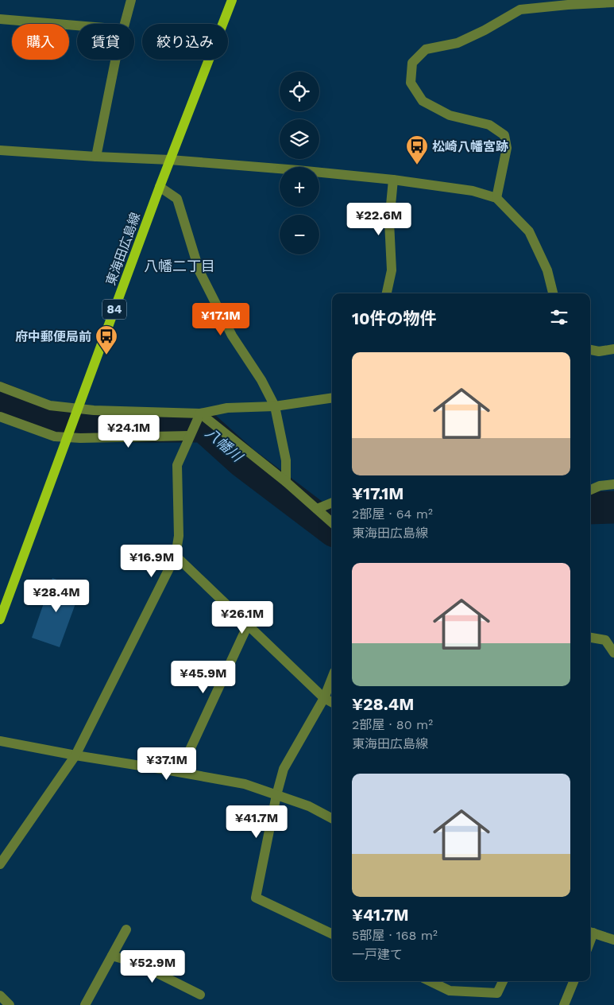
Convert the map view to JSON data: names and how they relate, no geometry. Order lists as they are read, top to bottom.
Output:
{
  "streets": {
    "main road": ["東海田広島線", "84"]
  },
  "districts": ["八幡二丁目"],
  "water": ["八幡川"],
  "places": {
    "bus stop": ["松崎八幡宮跡", "府中郵便局前"]
  },
  "page": {
    "chip": ["購入", "賃貸", "絞り込み"],
    "map_buttons": ["+", "−"],
    "price": [
      "¥22.6M",
      "¥17.1M",
      "¥24.1M",
      "¥16.9M",
      "¥28.4M",
      "¥26.1M",
      "¥45.9M",
      "¥37.1M",
      "¥41.7M",
      "¥52.9M"
    ],
    "heading": "10件の物件",
    "list": [
      {
        "name": "¥17.1M",
        "note": "2部屋 · 64 m² · 東海田広島線"
      },
      {
        "name": "¥28.4M",
        "note": "2部屋 · 80 m² · 東海田広島線"
      },
      {
        "name": "¥41.7M",
        "note": "5部屋 · 168 m² · 一戸建て"
      }
    ]
  }
}
